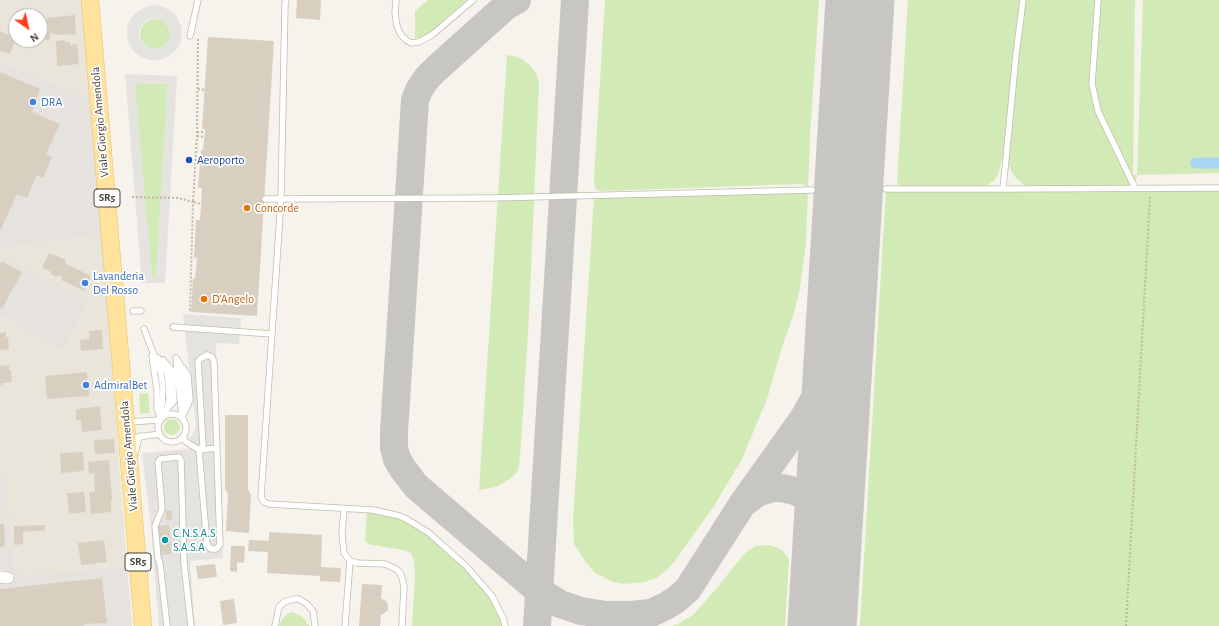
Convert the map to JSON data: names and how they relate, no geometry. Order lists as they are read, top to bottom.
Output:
{
  "streets": {
    "main road": ["Viale Giorgio Amendola", "SR5"]
  },
  "places": [
    "DRA",
    "Aeroporto",
    "Concorde",
    "Lavanderia Del Rosso",
    "D'Angelo",
    "AdmiralBet",
    "C.N.S.A.S S.A.S.A"
  ],
  "north": "bottom right"
}
